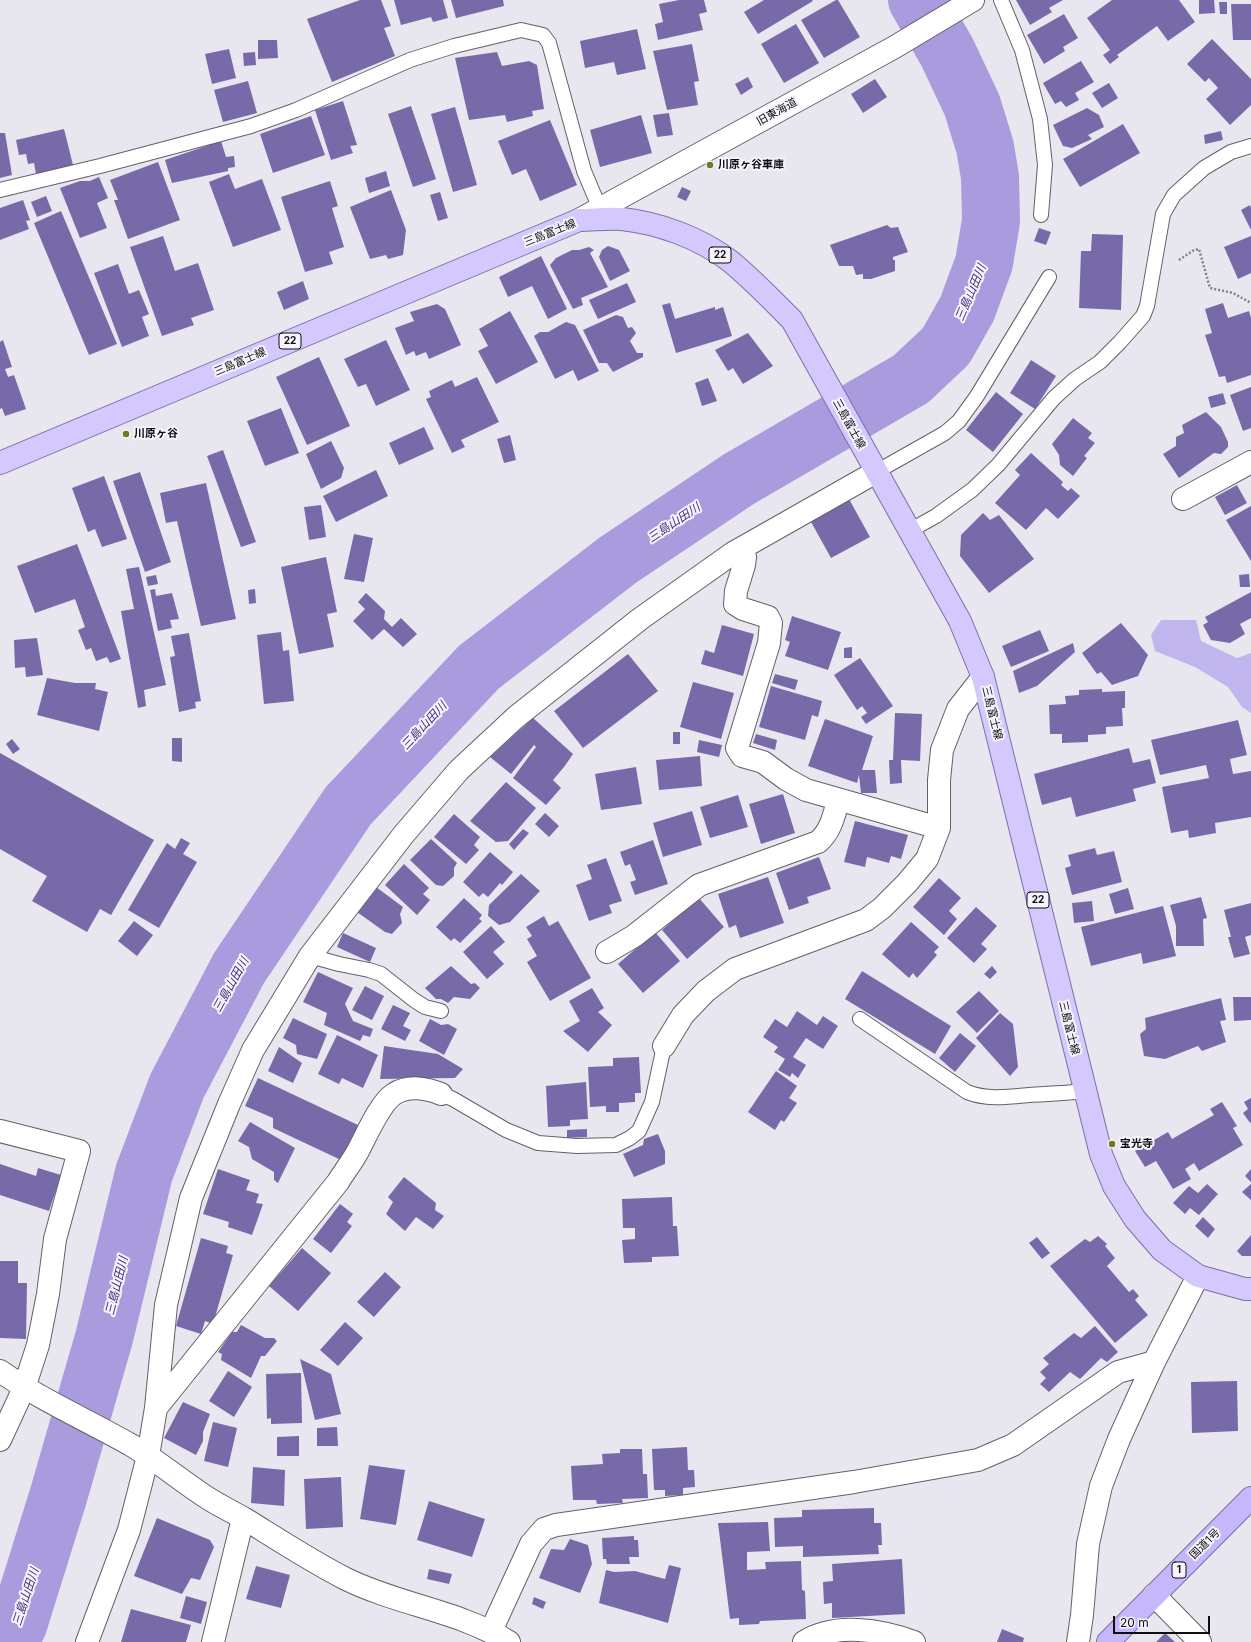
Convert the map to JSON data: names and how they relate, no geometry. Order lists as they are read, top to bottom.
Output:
{
  "streets": {
    "highway": ["国道1号", "1"],
    "main road": ["三島富士線", "22"],
    "street": ["旧東海道"]
  },
  "crossings": [
    ["旧東海道", "三島富士線"]
  ],
  "water": ["三島山田川"],
  "places": ["川原ヶ谷車庫", "川原ヶ谷", "宝光寺"],
  "scale_bar": "20 m"
}
